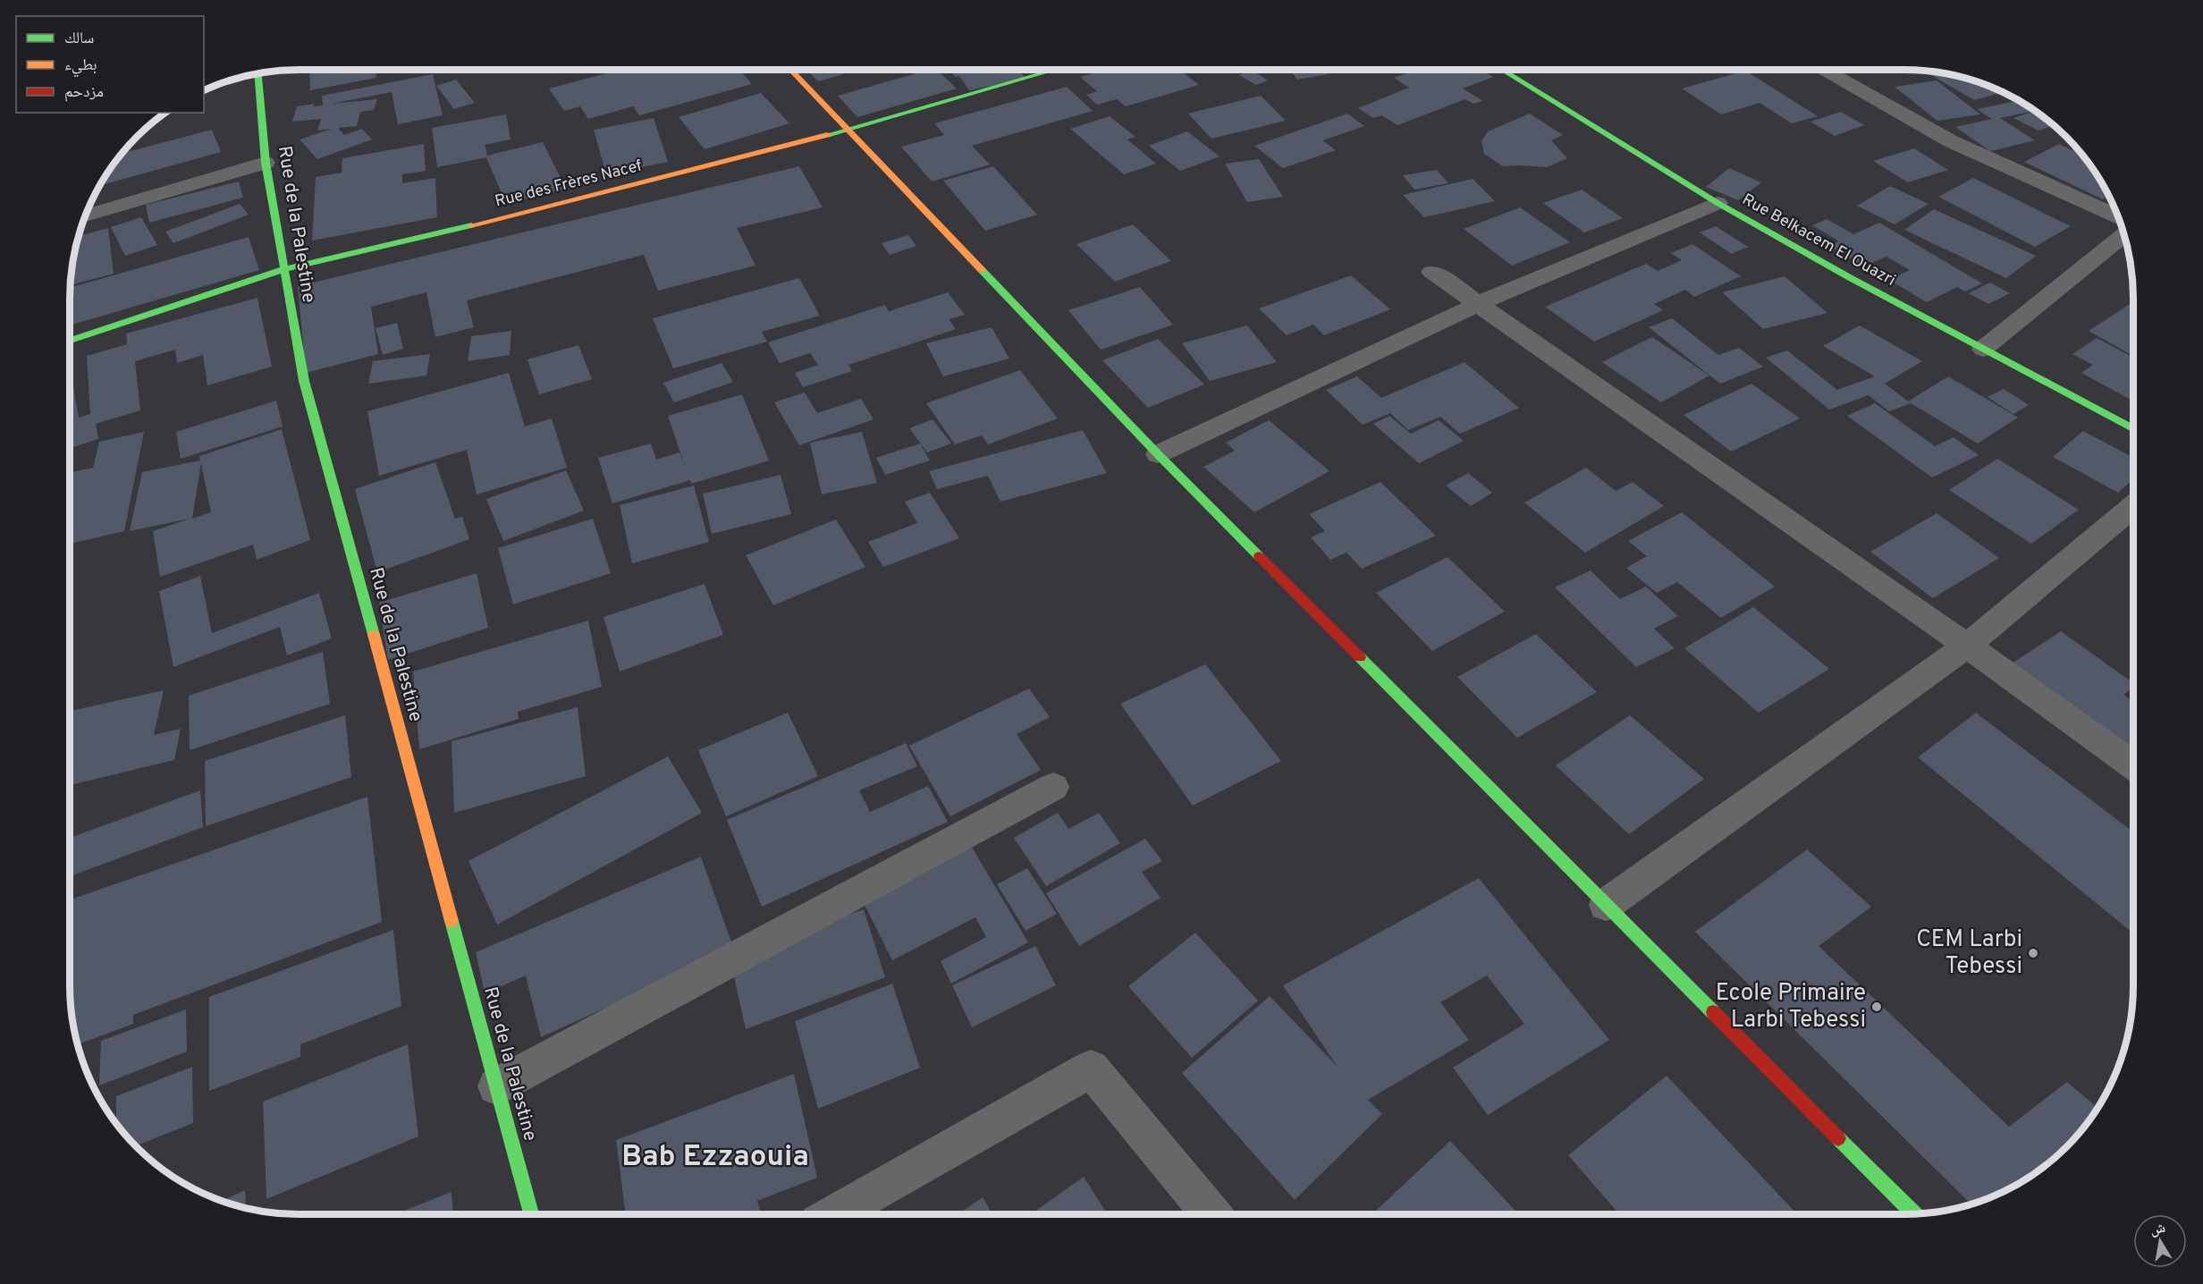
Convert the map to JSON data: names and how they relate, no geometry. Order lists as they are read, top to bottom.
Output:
{
  "streets": {
    "street": ["Rue des Frères Nacef", "Rue de la Palestine", "Rue Belkacem El Ouazri"]
  },
  "crossings": [
    ["Rue des Frères Nacef", "Rue de la Palestine"]
  ],
  "districts": ["Bab Ezzaouia"],
  "places": ["CEM Larbi Tebessi", "Ecole Primaire Larbi Tebessi"],
  "legend": ["سالك", "بطيء", "مزدحم"],
  "north": "top"
}
